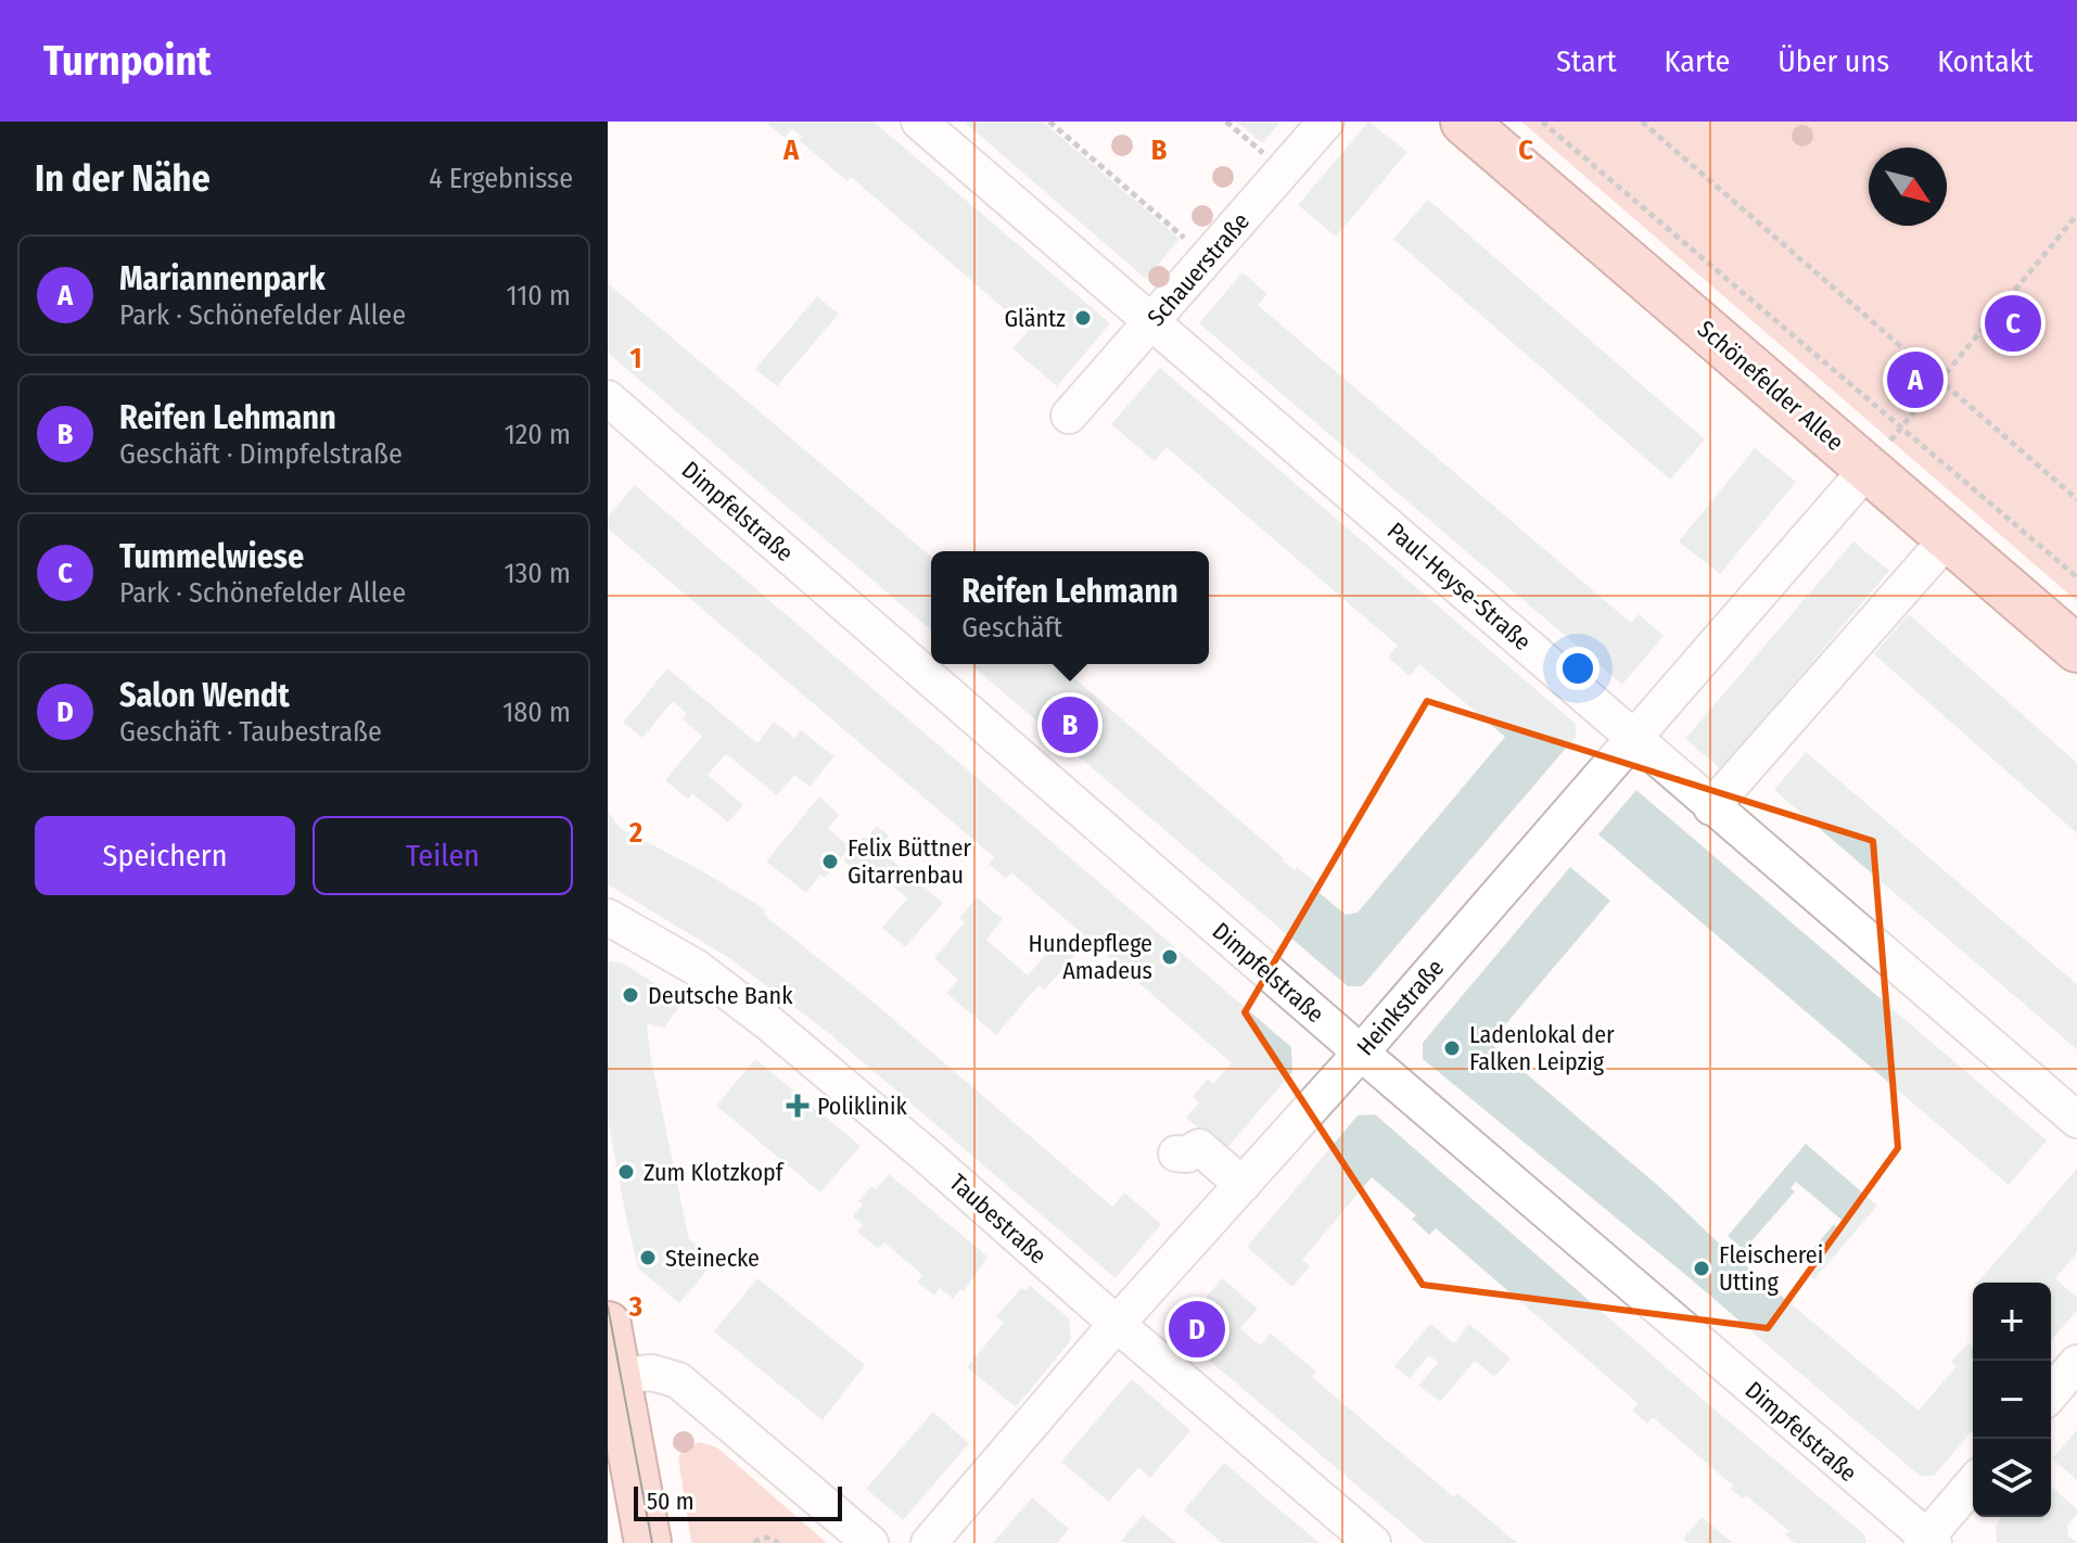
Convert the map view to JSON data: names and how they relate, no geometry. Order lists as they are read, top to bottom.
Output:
{
  "streets": {
    "main road": ["Schönefelder Allee"],
    "street": [
      "Schauerstraße",
      "Dimpfelstraße",
      "Paul-Heyse-Straße",
      "Heinkstraße",
      "Taubestraße"
    ]
  },
  "crossings": [
    ["Schauerstraße", "Paul-Heyse-Straße"],
    ["Schönefelder Allee", "Heinkstraße"],
    ["Dimpfelstraße", "Heinkstraße"],
    ["Paul-Heyse-Straße", "Heinkstraße"],
    ["Heinkstraße", "Taubestraße"]
  ],
  "places": {
    "other": [
      "Gläntz",
      "Felix Büttner Gitarrenbau",
      "Hundepflege Amadeus",
      "Deutsche Bank",
      "Ladenlokal der Falken Leipzig",
      "Zum Klotzkopf",
      "Steinecke",
      "Fleischerei Utting"
    ],
    "health": ["Poliklinik"]
  },
  "scale_bar": "50 m",
  "north": "bottom right",
  "page": {
    "header": "Turnpoint",
    "nav": [
      "Start",
      "Karte",
      "Über uns",
      "Kontakt"
    ],
    "heading": ["In der Nähe", "4 Ergebnisse"],
    "list": [
      {
        "mark": "A",
        "name": "Mariannenpark",
        "note": "Park · Schönefelder Allee",
        "value": "110 m"
      },
      {
        "mark": "B",
        "name": "Reifen Lehmann",
        "note": "Geschäft · Dimpfelstraße",
        "value": "120 m"
      },
      {
        "mark": "C",
        "name": "Tummelwiese",
        "note": "Park · Schönefelder Allee",
        "value": "130 m"
      },
      {
        "mark": "D",
        "name": "Salon Wendt",
        "note": "Geschäft · Taubestraße",
        "value": "180 m"
      }
    ],
    "pins": [
      "C",
      "A",
      "B",
      "D"
    ],
    "popup": ["Reifen Lehmann", "Geschäft"],
    "buttons": ["Speichern", "Teilen"],
    "map_buttons": ["+", "−"],
    "scale": "50 m"
  },
  "grid": {
    "columns": ["A", "B", "C"],
    "rows": ["1", "2", "3"]
  }
}
